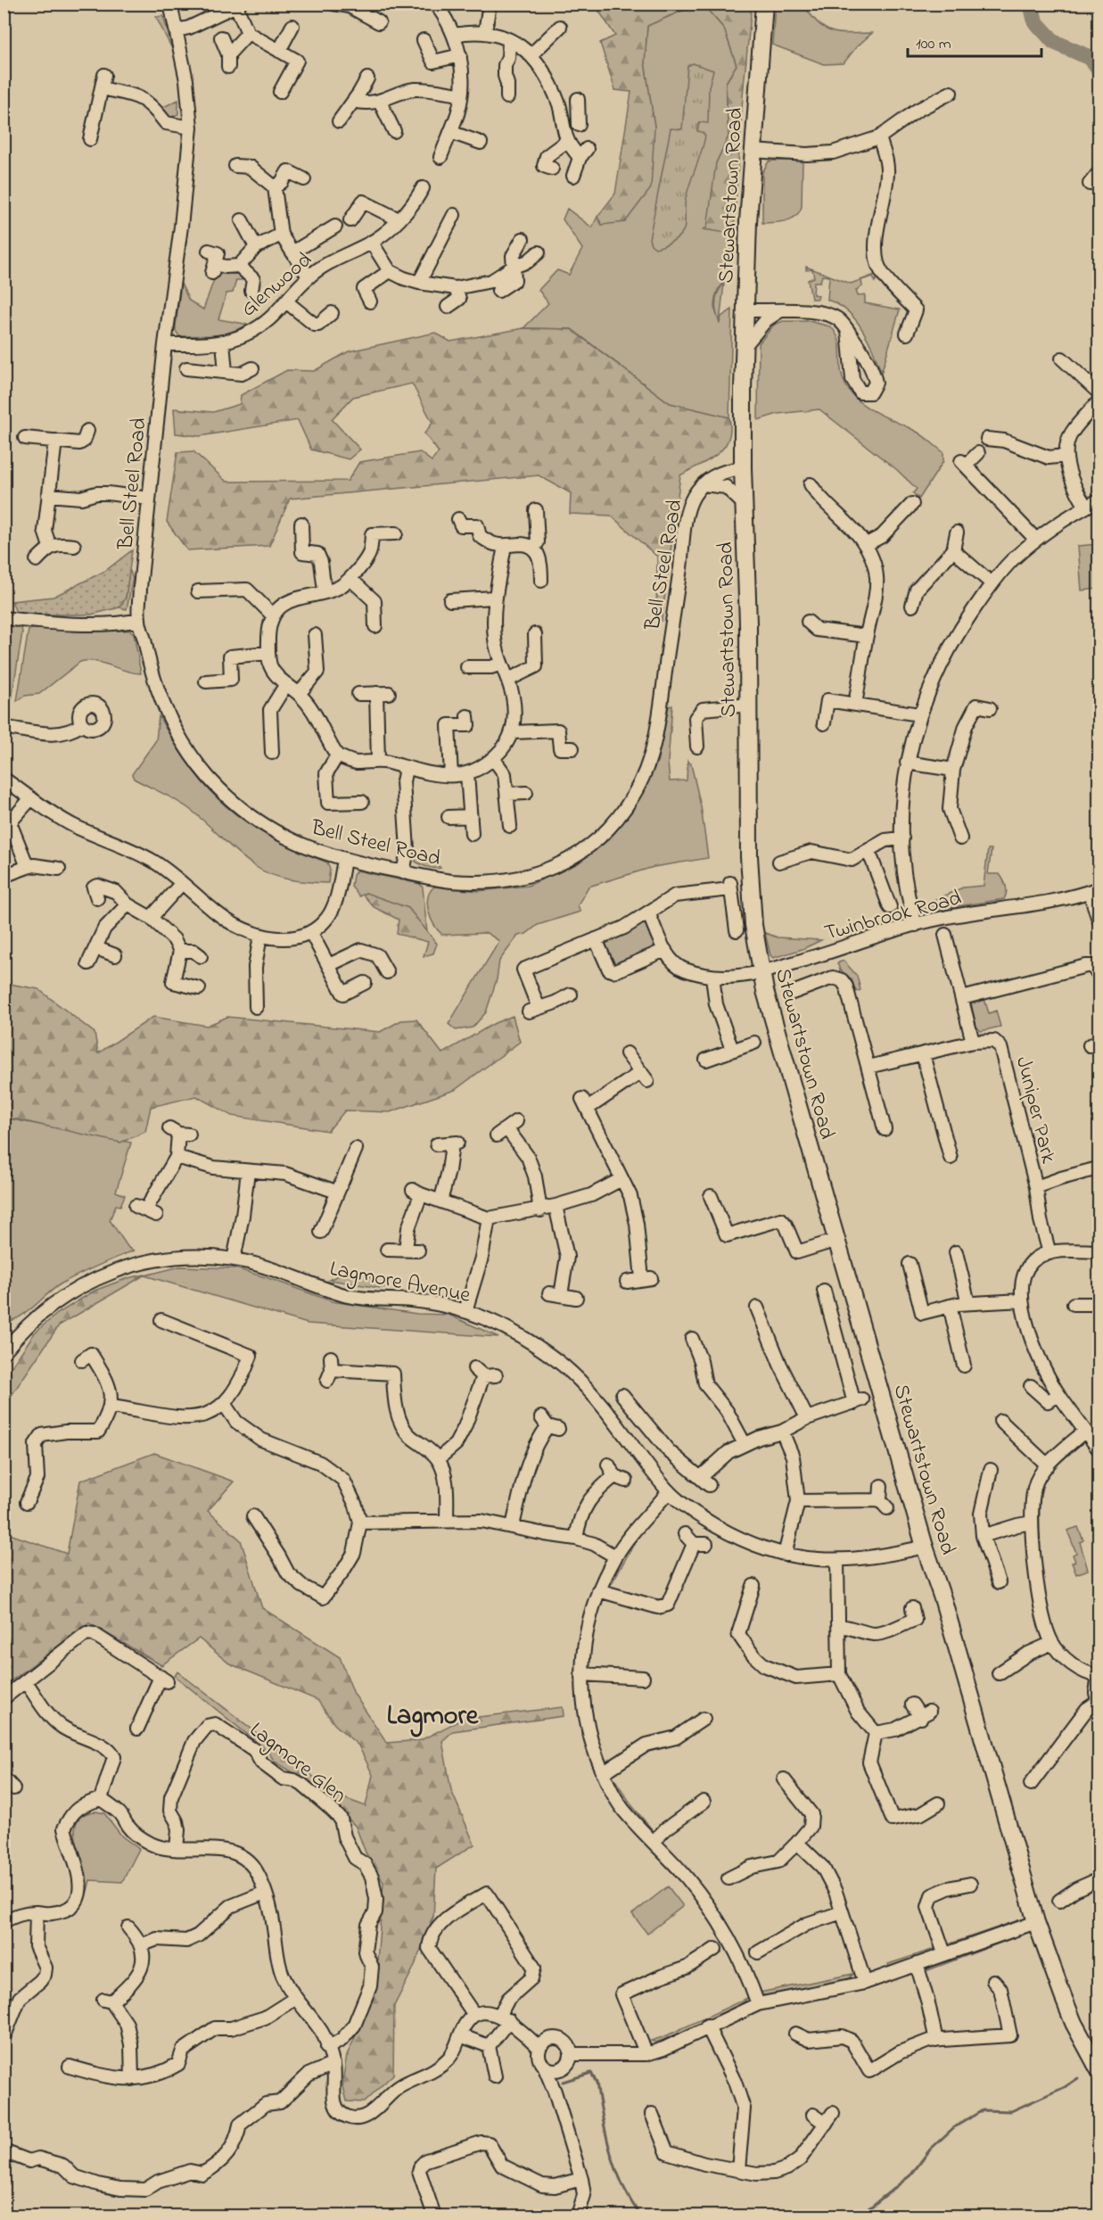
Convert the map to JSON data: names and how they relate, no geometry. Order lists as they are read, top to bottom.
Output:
{
  "streets": {
    "main road": ["Stewartstown Road"],
    "street": [
      "Glenwood",
      "Bell Steel Road",
      "Twinbrook Road",
      "Juniper Park",
      "Lagmore Avenue",
      "Lagmore Glen"
    ]
  },
  "crossings": [
    ["Stewartstown Road", "Bell Steel Road"],
    ["Stewartstown Road", "Twinbrook Road"],
    ["Stewartstown Road", "Lagmore Avenue"],
    ["Glenwood", "Bell Steel Road"]
  ],
  "districts": ["Lagmore"],
  "scale_bar": "100 m"
}
